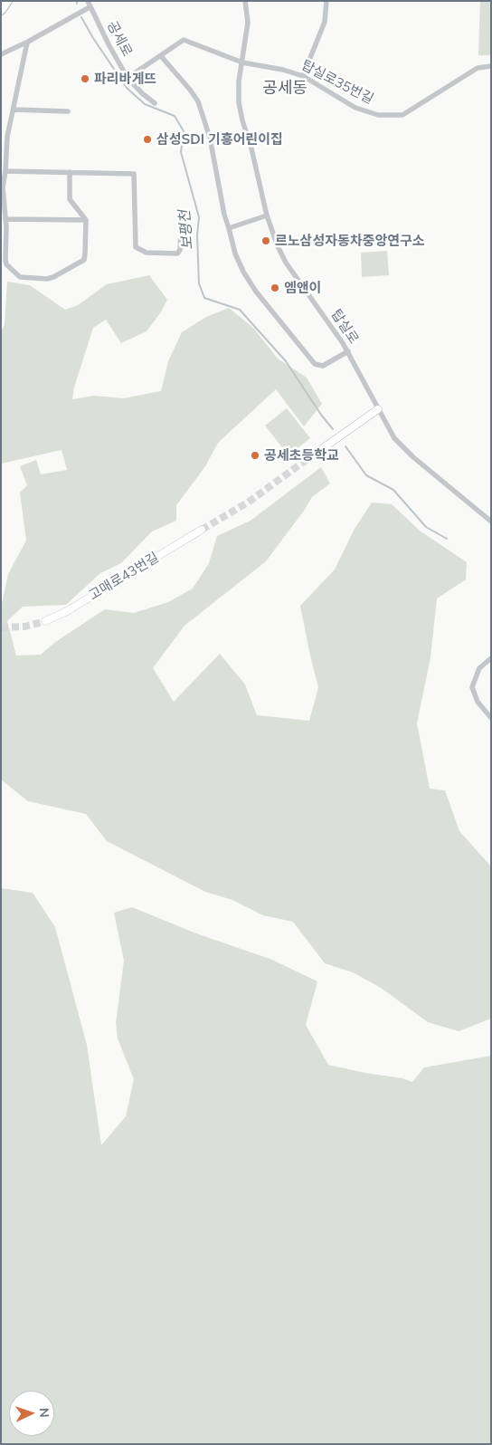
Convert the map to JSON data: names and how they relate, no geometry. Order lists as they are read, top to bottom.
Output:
{
  "streets": {
    "street": [
      "공세로",
      "탑실로35번길",
      "탑실로",
      "고매로43번길"
    ]
  },
  "crossings": [
    ["탑실로35번길", "탑실로"]
  ],
  "districts": ["공세동"],
  "water": ["보평천"],
  "places": [
    "파리바게뜨",
    "삼성SDI 기흥어린이집",
    "르노삼성자동차중앙연구소",
    "엠앤이",
    "공세초등학교"
  ],
  "north": "right"
}
